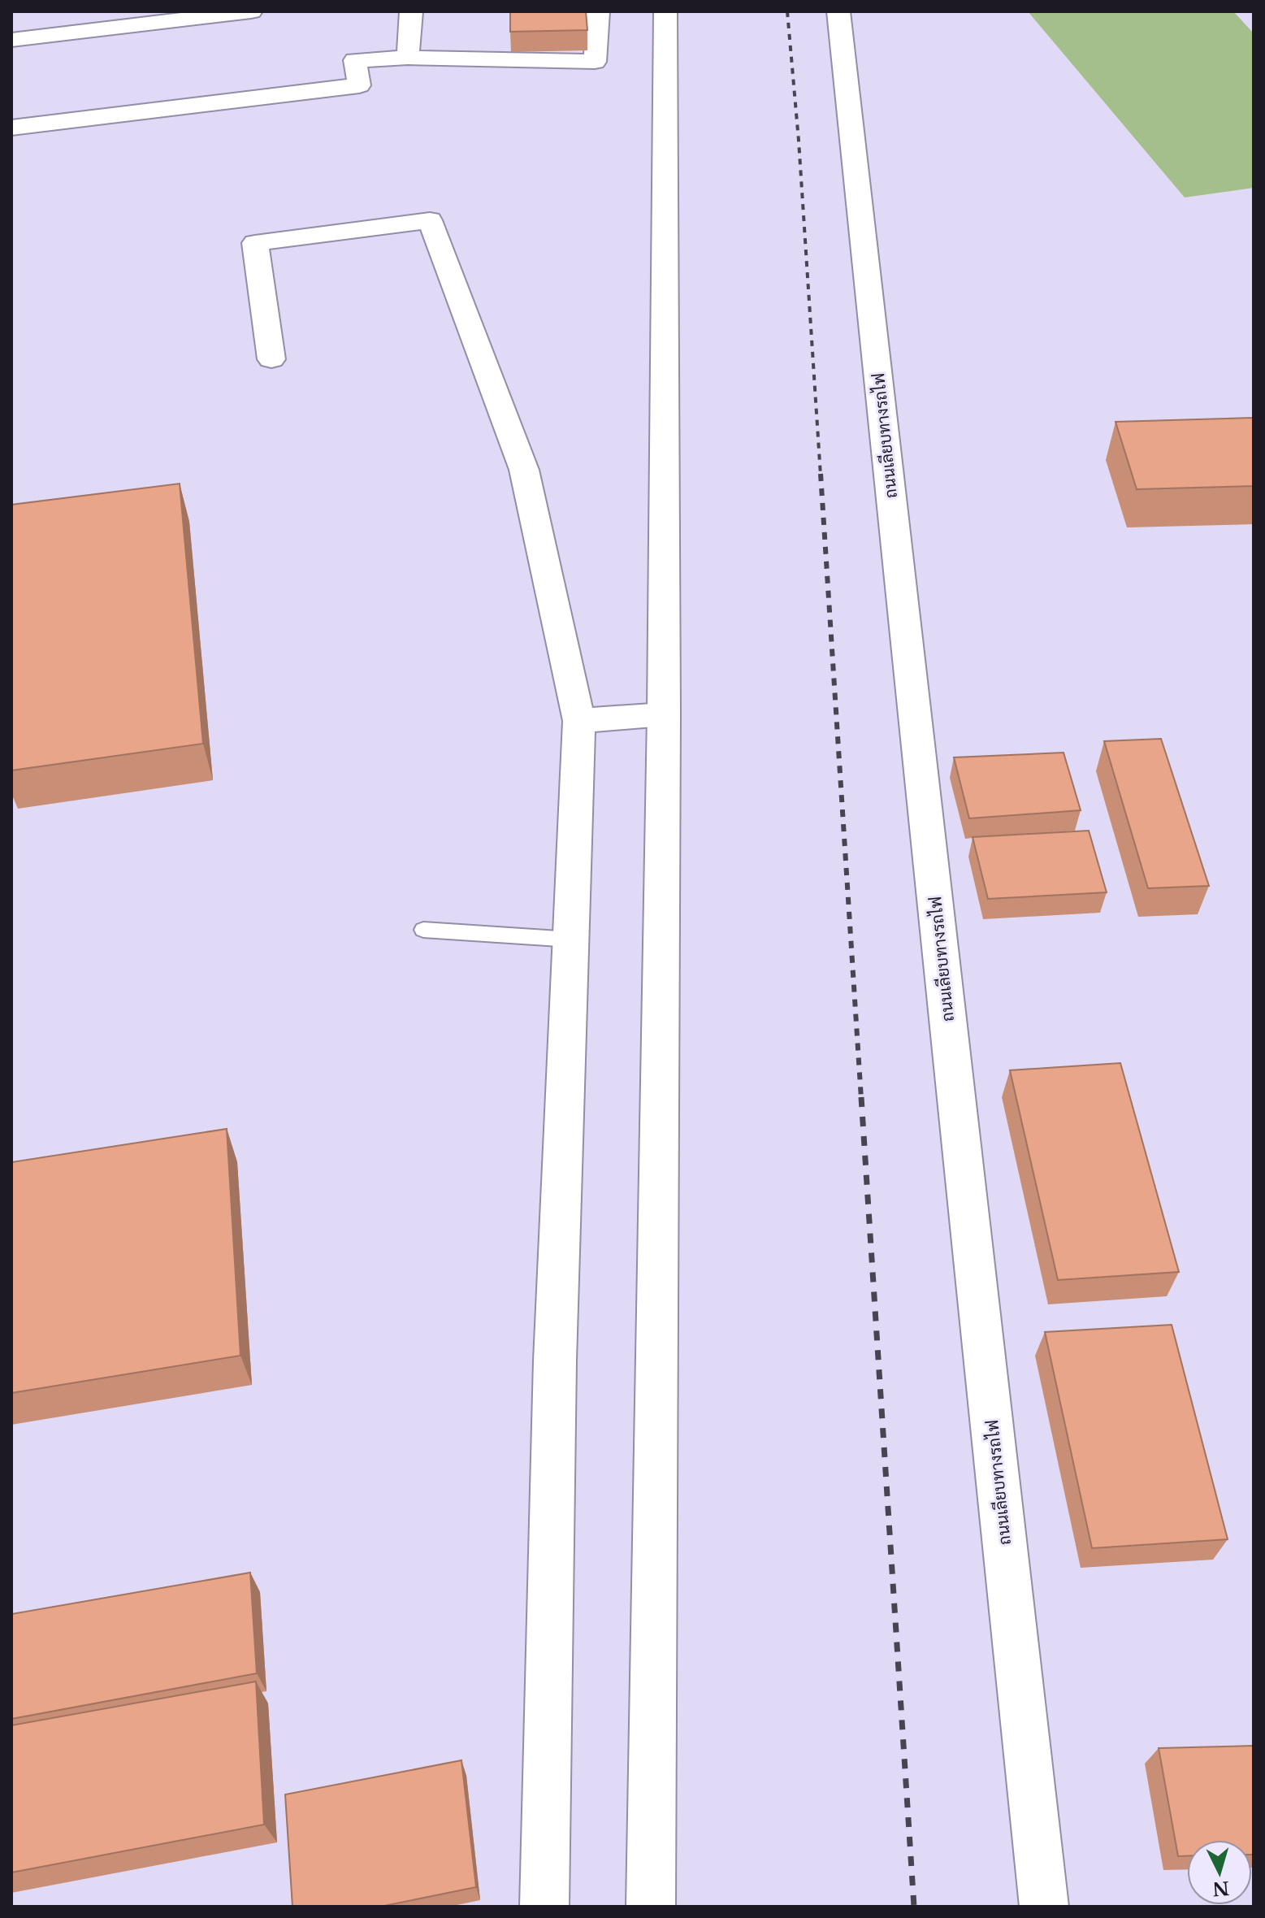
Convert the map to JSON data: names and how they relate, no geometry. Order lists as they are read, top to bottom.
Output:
{
  "streets": {
    "street": ["ถนนเลียบทางรถไฟ"]
  },
  "north": "bottom"
}
